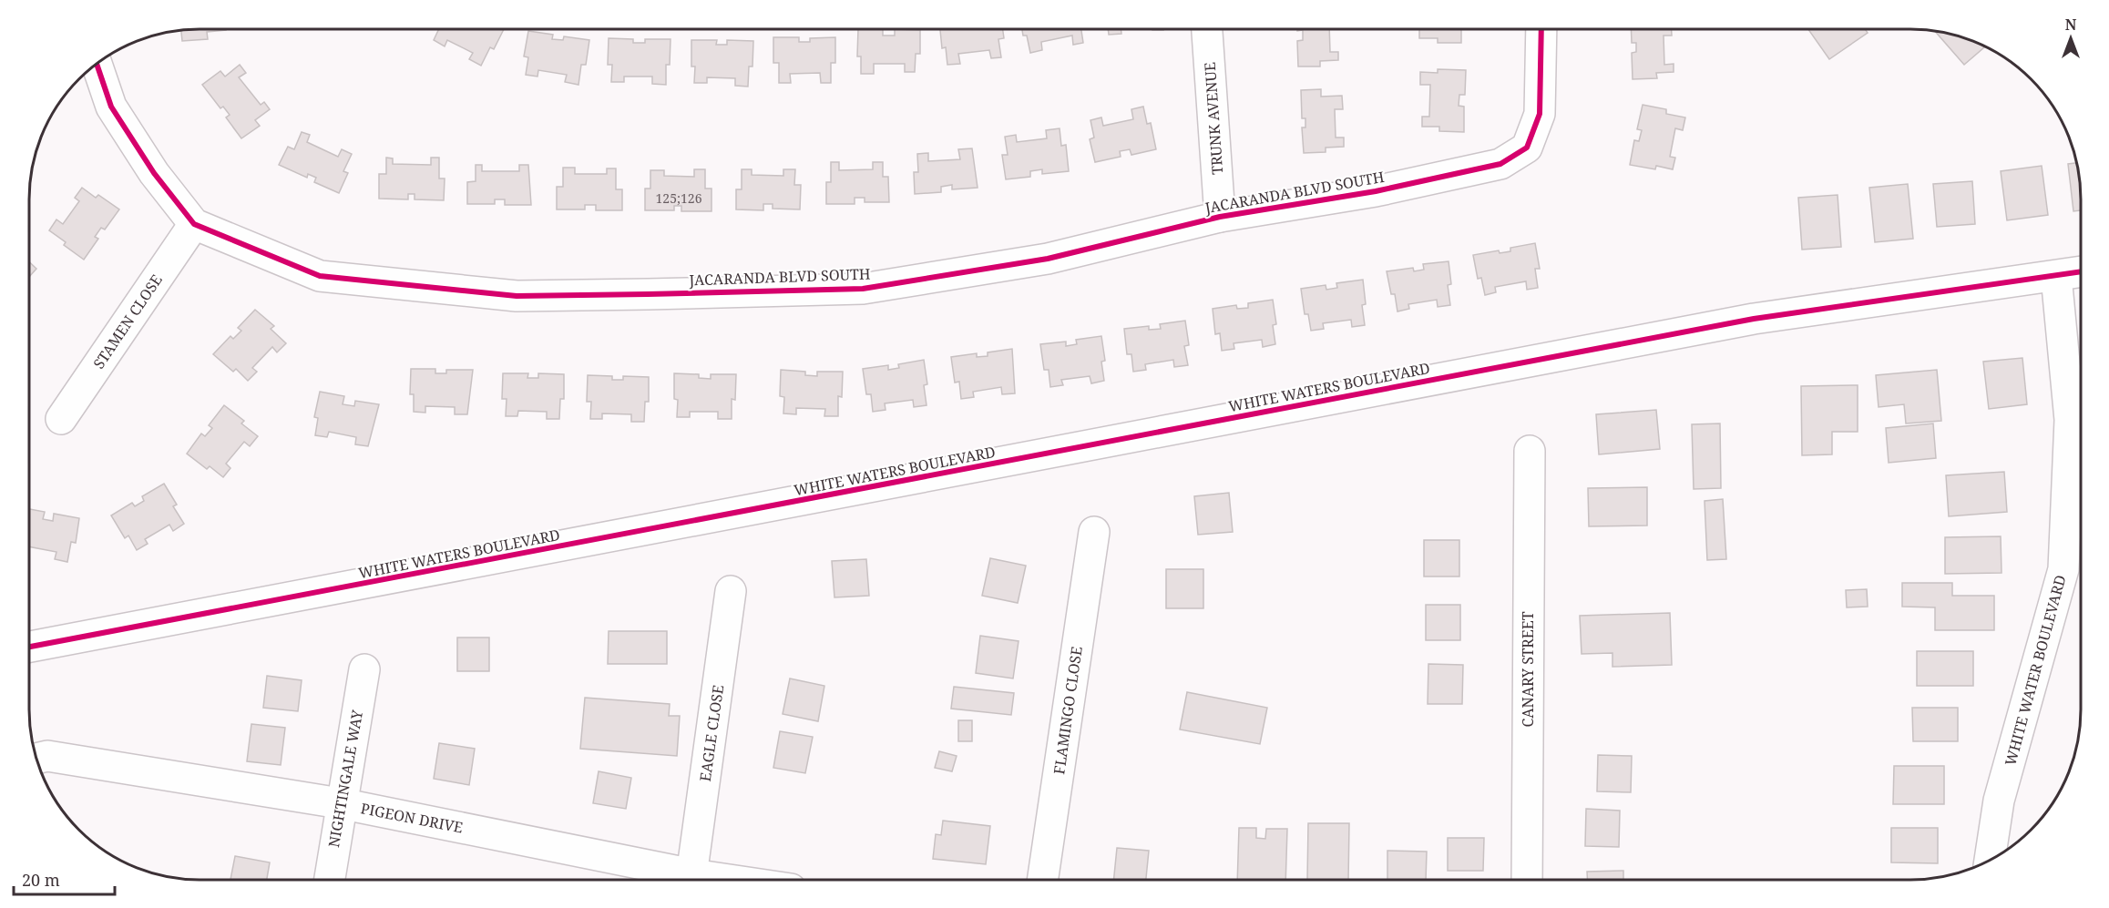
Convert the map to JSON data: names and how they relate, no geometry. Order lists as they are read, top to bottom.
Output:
{
  "streets": {
    "street": [
      "TRUNK AVENUE",
      "JACARANDA BLVD SOUTH",
      "STAMEN CLOSE",
      "WHITE WATERS BOULEVARD",
      "CANARY STREET",
      "WHITE WATER BOULEVARD",
      "FLAMINGO CLOSE",
      "EAGLE CLOSE",
      "NIGHTINGALE WAY",
      "PIGEON DRIVE"
    ]
  },
  "crossings": [
    ["TRUNK AVENUE", "JACARANDA BLVD SOUTH"],
    ["JACARANDA BLVD SOUTH", "STAMEN CLOSE"],
    ["WHITE WATERS BOULEVARD", "WHITE WATER BOULEVARD"],
    ["NIGHTINGALE WAY", "PIGEON DRIVE"]
  ],
  "house_numbers": ["125;126"],
  "scale_bar": "20 m",
  "north": "top"
}
